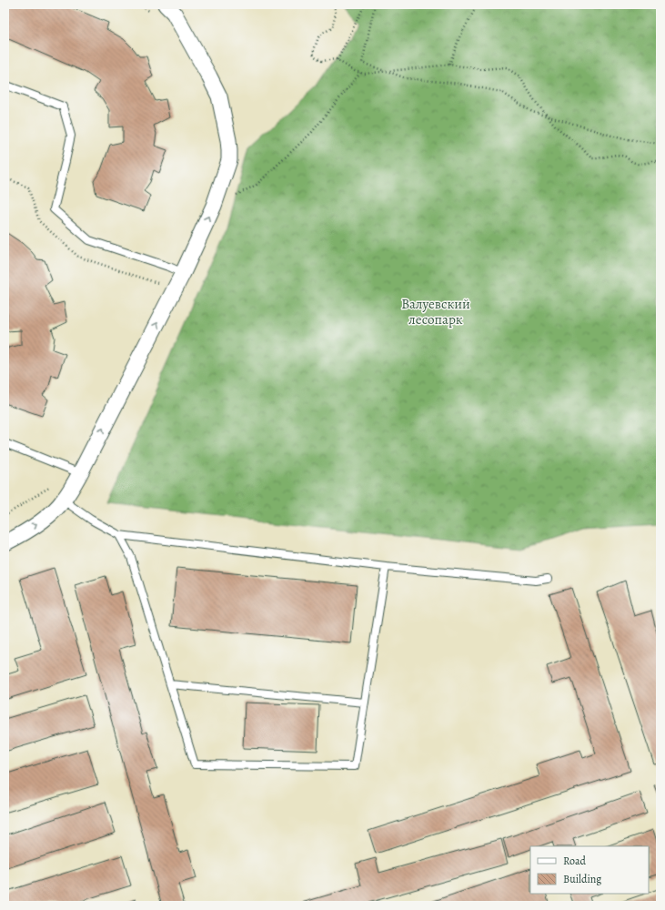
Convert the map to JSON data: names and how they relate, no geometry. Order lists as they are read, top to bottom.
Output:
{
  "parks": ["Валуевский лесопарк"],
  "legend": ["Road", "Building"]
}
